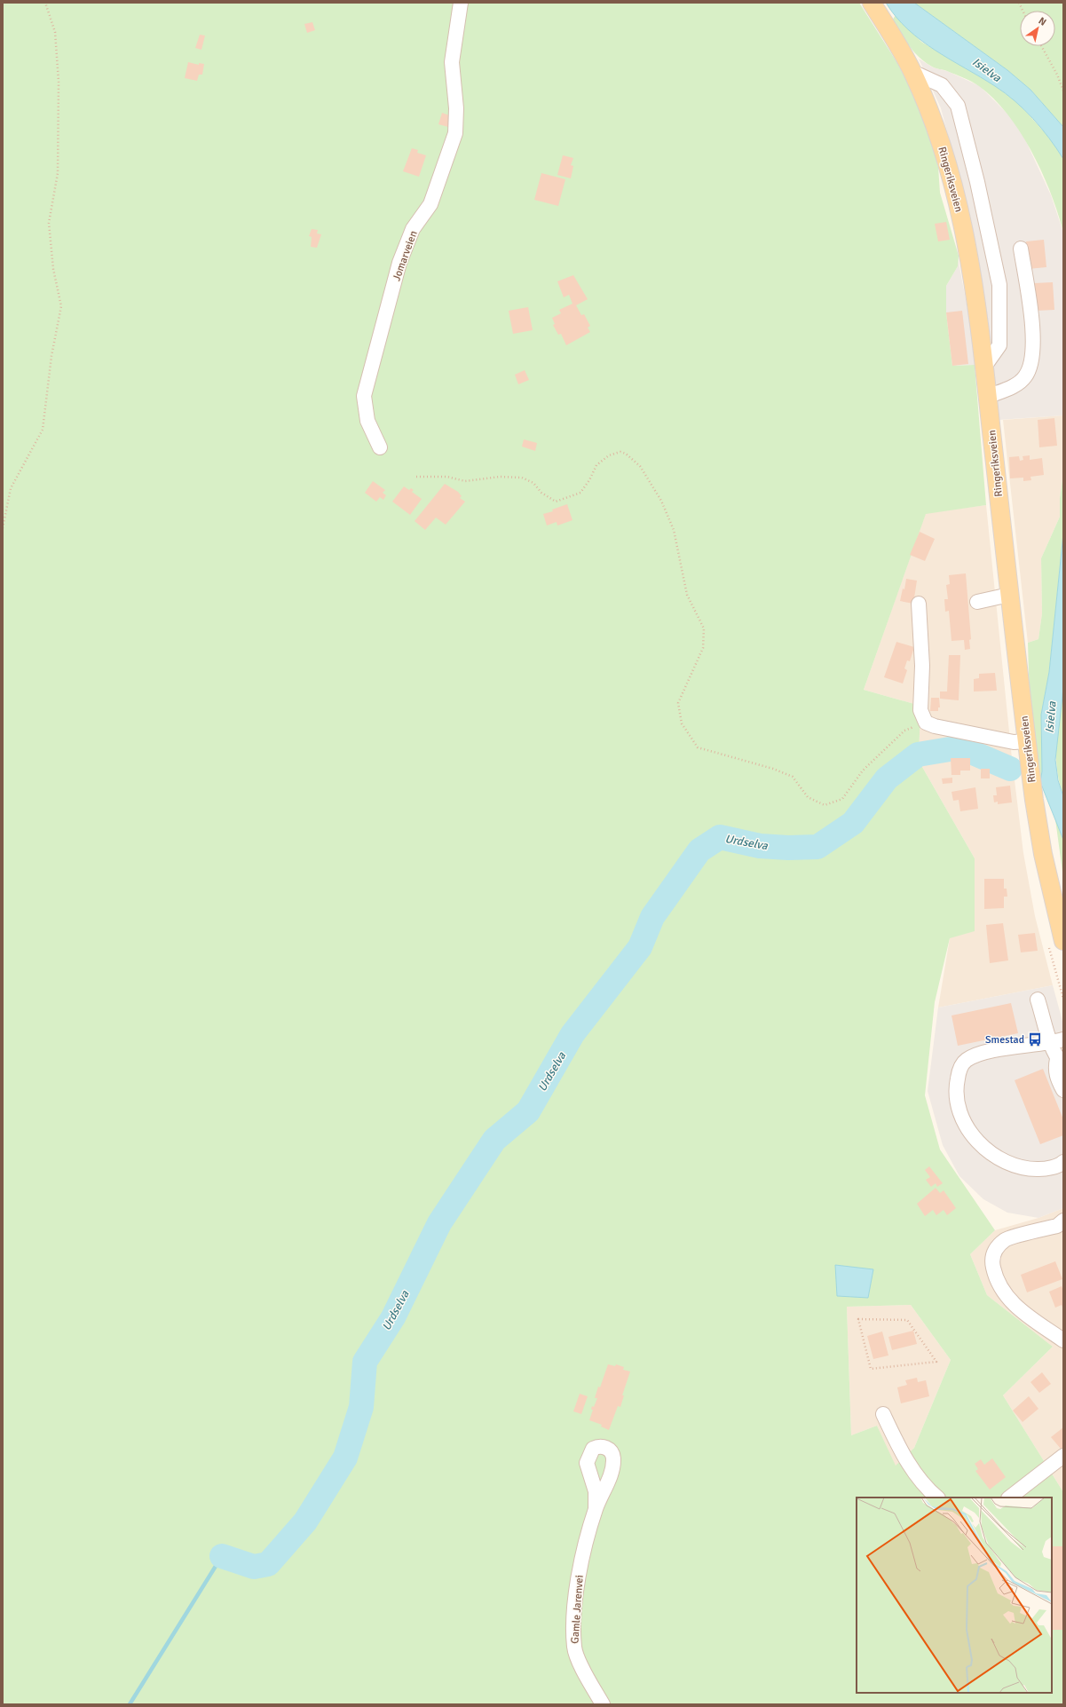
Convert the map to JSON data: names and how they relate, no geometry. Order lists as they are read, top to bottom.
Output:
{
  "streets": {
    "main road": ["Ringeriksveien"],
    "street": ["Jomarveien", "Gamle Jarenvei"]
  },
  "water": ["Isielva", "Urdselva"],
  "places": {
    "bus stop": ["Smestad"]
  },
  "north": "top right"
}
